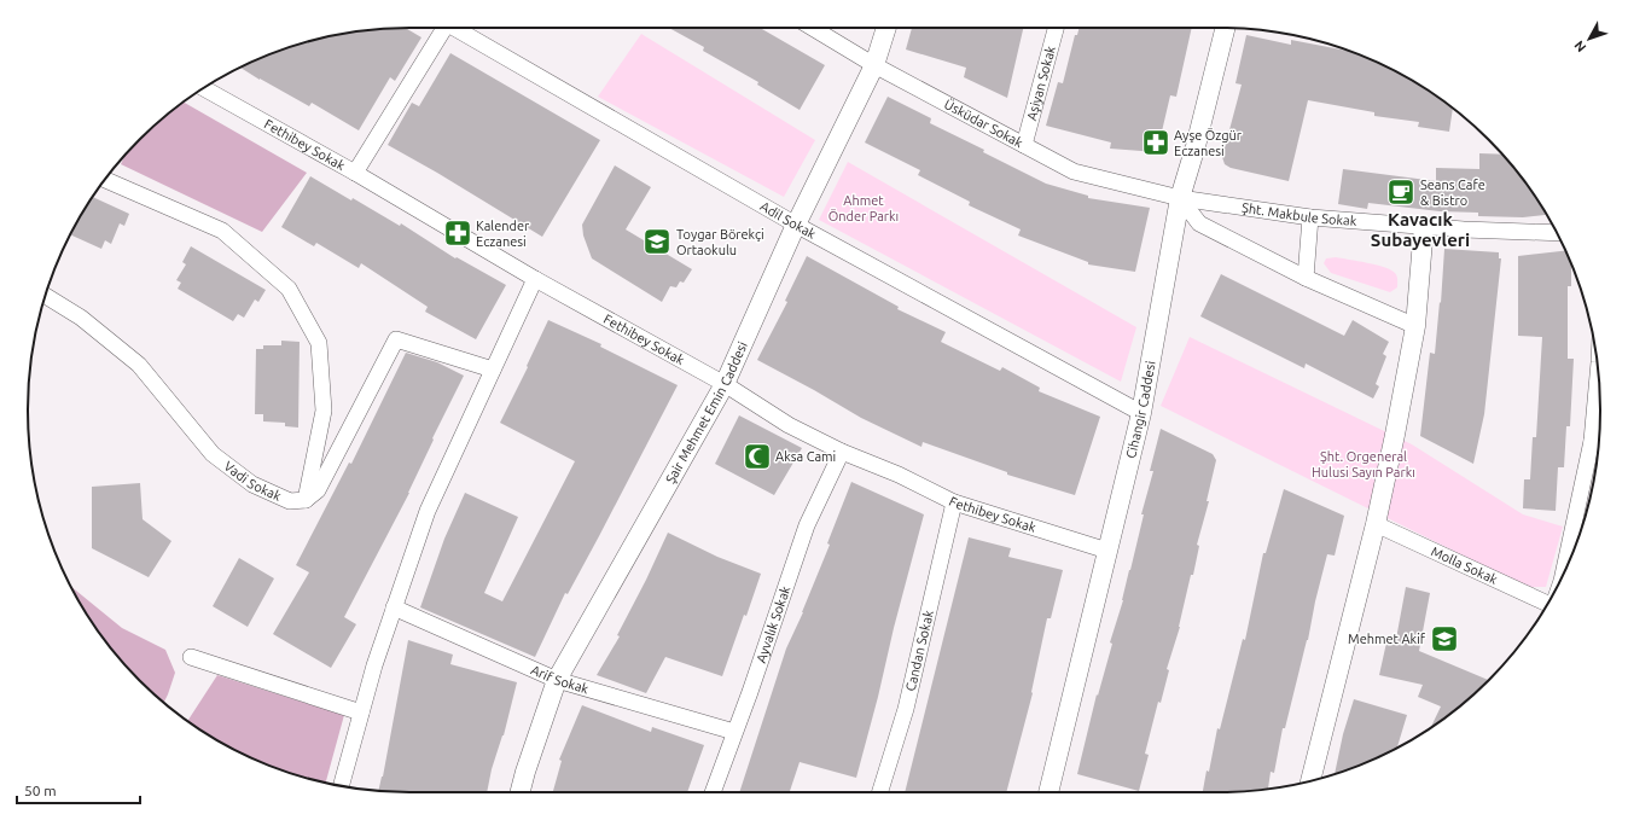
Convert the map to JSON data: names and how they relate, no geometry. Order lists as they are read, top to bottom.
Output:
{
  "streets": {
    "street": [
      "Aşiyan Sokak",
      "Üsküdar Sokak",
      "Fethibey Sokak",
      "Şht. Makbule Sokak",
      "Adil Sokak",
      "Cihangir Caddesi",
      "Şair Mehmet Emin Caddesi",
      "Vadi Sokak",
      "Molla Sokak",
      "Ayvalık Sokak",
      "Candan Sokak",
      "Arif Sokak"
    ]
  },
  "crossings": [
    ["Aşiyan Sokak", "Üsküdar Sokak"],
    ["Üsküdar Sokak", "Şht. Makbule Sokak"],
    ["Üsküdar Sokak", "Cihangir Caddesi"],
    ["Üsküdar Sokak", "Şair Mehmet Emin Caddesi"],
    ["Fethibey Sokak", "Cihangir Caddesi"],
    ["Fethibey Sokak", "Şair Mehmet Emin Caddesi"],
    ["Fethibey Sokak", "Ayvalık Sokak"],
    ["Fethibey Sokak", "Candan Sokak"],
    ["Şht. Makbule Sokak", "Cihangir Caddesi"],
    ["Adil Sokak", "Cihangir Caddesi"],
    ["Adil Sokak", "Şair Mehmet Emin Caddesi"],
    ["Şair Mehmet Emin Caddesi", "Arif Sokak"],
    ["Ayvalık Sokak", "Arif Sokak"]
  ],
  "districts": ["Kavacık Subayevleri"],
  "parks": ["Ahmet Önder Parkı", "Şht. Orgeneral Hulusi Sayın Parkı"],
  "places": {
    "pharmacy": ["Ayşe Özgür Eczanesi", "Kalender Eczanesi"],
    "cafe": ["Seans Cafe & Bistro"],
    "school or university": ["Toygar Börekçi Ortaokulu", "Mehmet Akif"],
    "mosque": ["Aksa Cami"]
  },
  "scale_bar": "50 m",
  "north": "bottom left"
}
